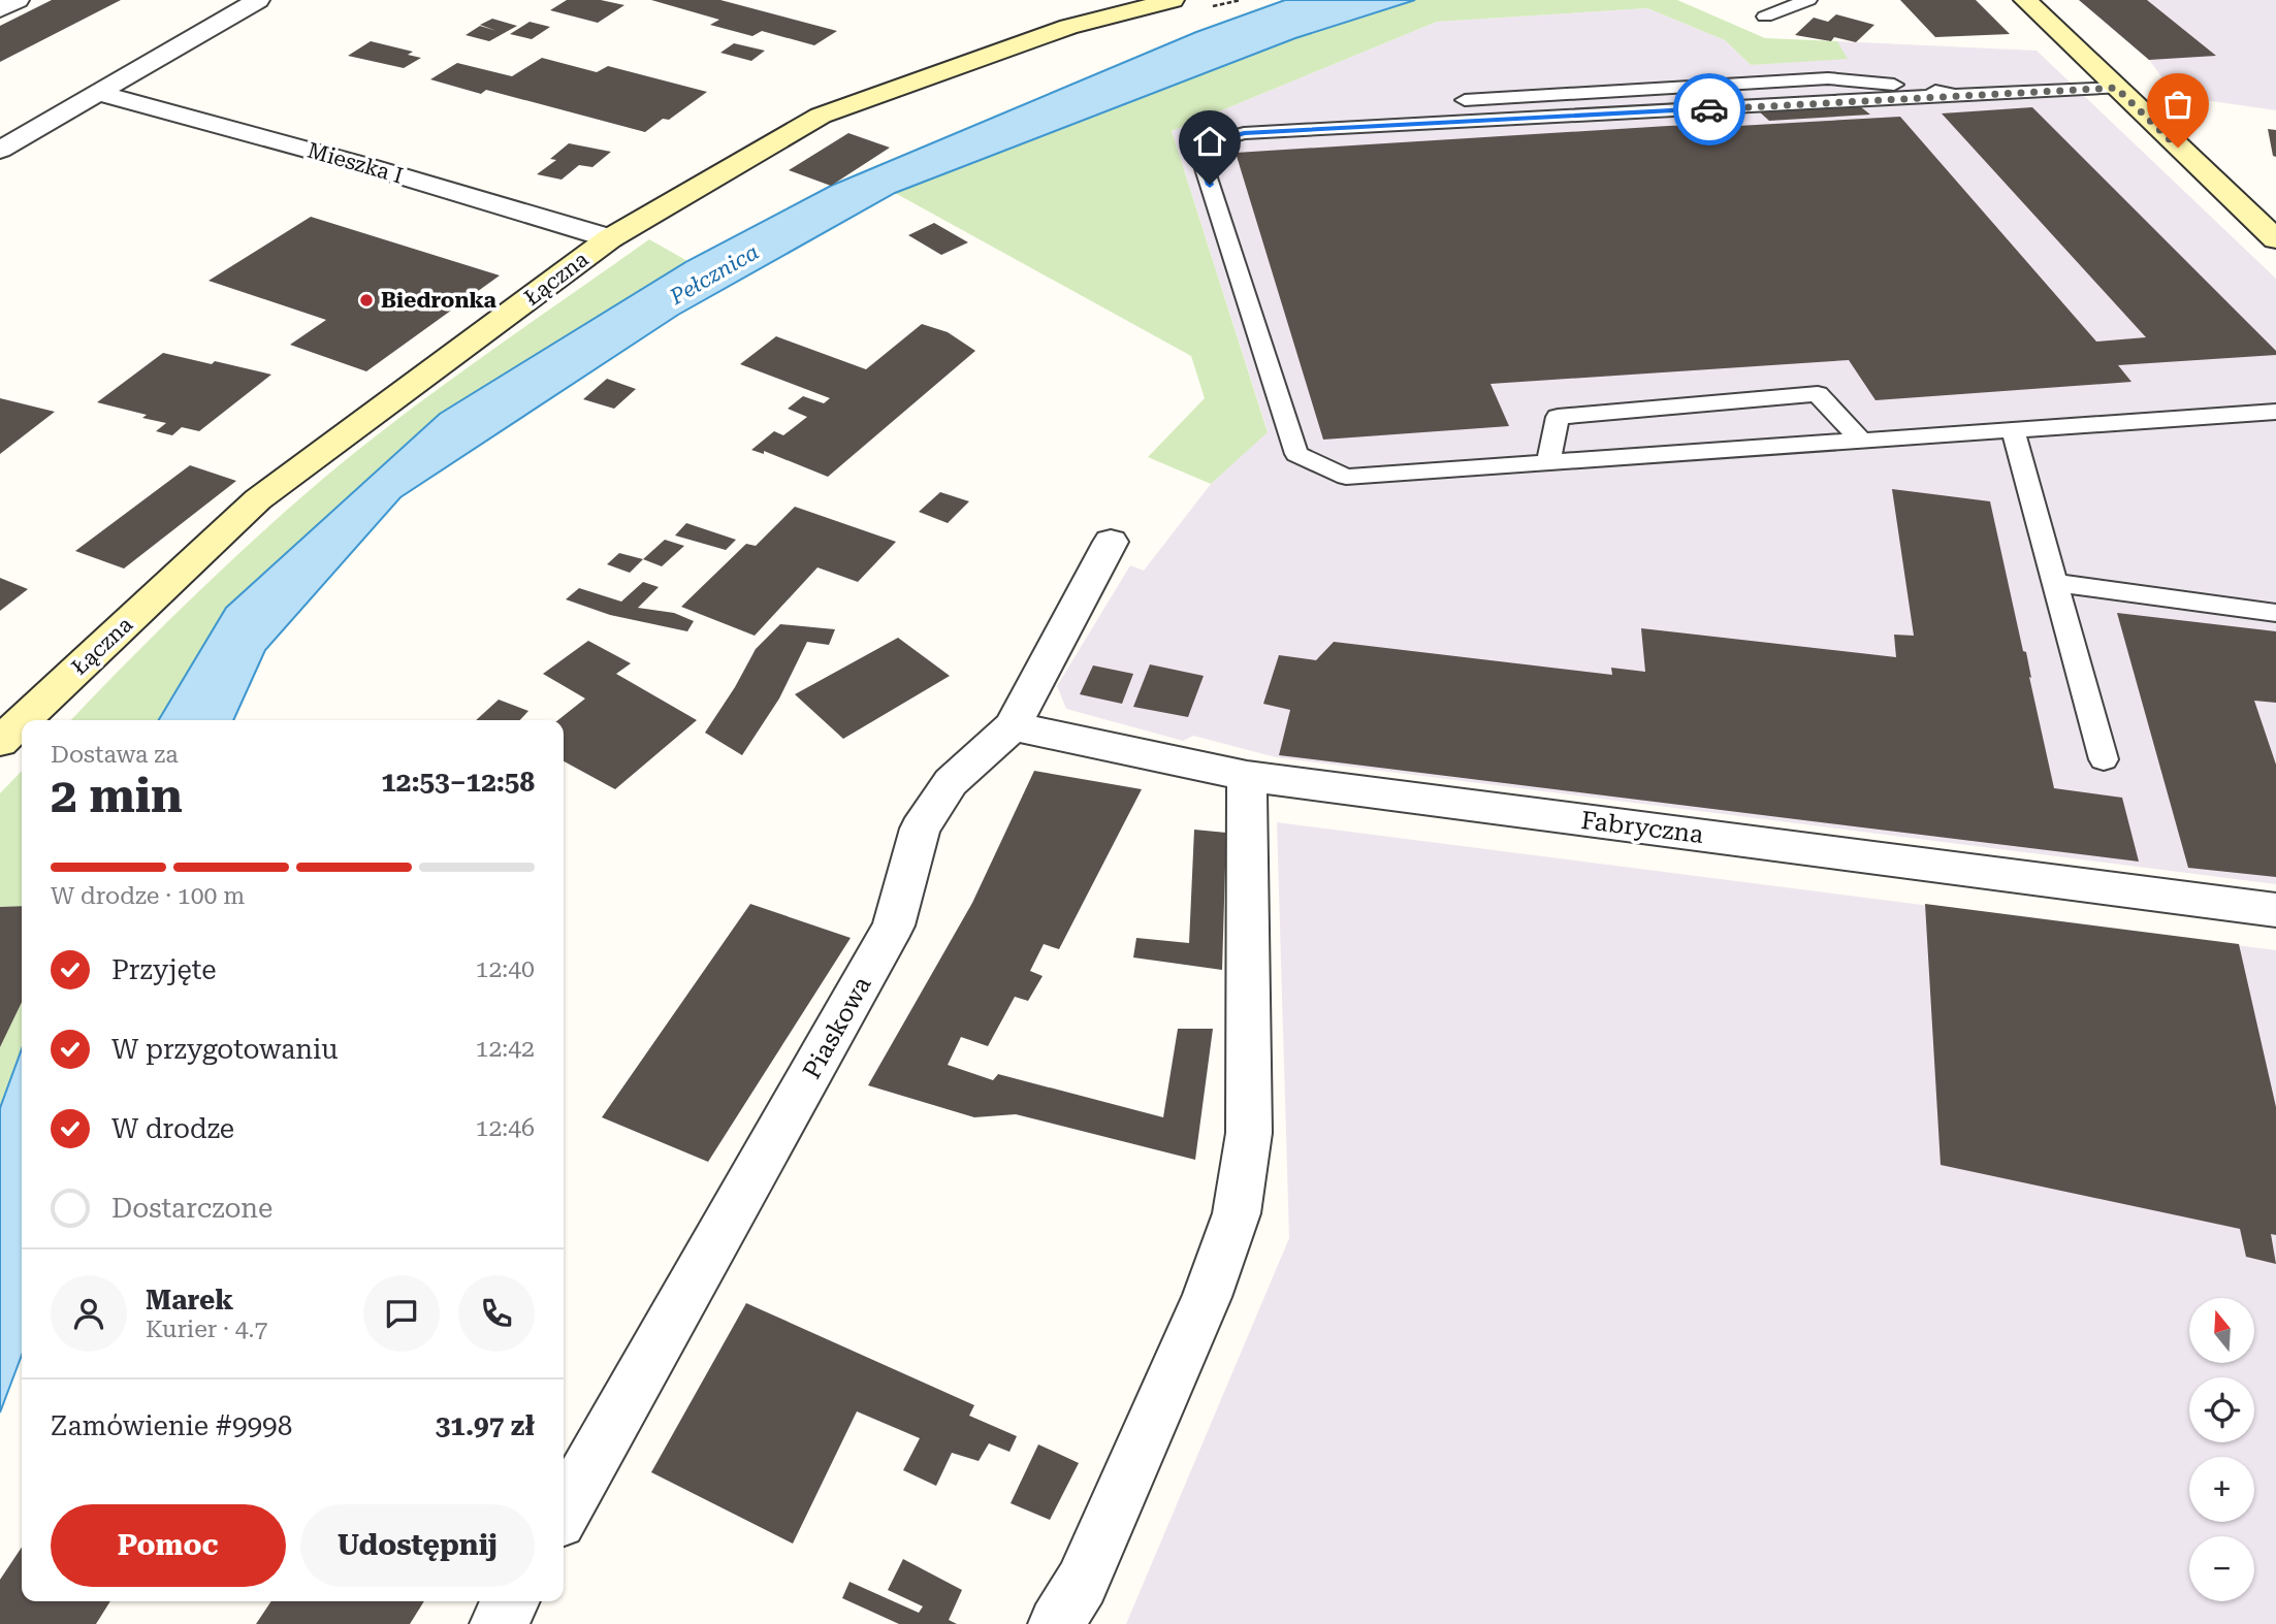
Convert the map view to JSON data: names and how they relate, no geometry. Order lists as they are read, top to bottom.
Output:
{
  "streets": {
    "street": [
      "Mieszka I",
      "Łączna",
      "Fabryczna",
      "Piaskowa"
    ]
  },
  "crossings": [
    ["Mieszka I", "Łączna"],
    ["Fabryczna", "Piaskowa"]
  ],
  "water": ["Pełcznica"],
  "places": ["Biedronka"],
  "north": "top",
  "page": {
    "heading": ["2 min", "Dostawa za", "12:53–12:58"],
    "panel": [
      "Marek",
      "Kurier · 4.7",
      "Zamówienie #9998",
      "31.97 zł"
    ],
    "bar": "W drodze · 100 m",
    "list": [
      ["Przyjęte", "12:40"],
      ["W przygotowaniu", "12:42"],
      ["W drodze", "12:46"],
      "Dostarczone"
    ],
    "map_buttons": ["+", "−"],
    "buttons": ["Pomoc", "Udostępnij"]
  }
}
